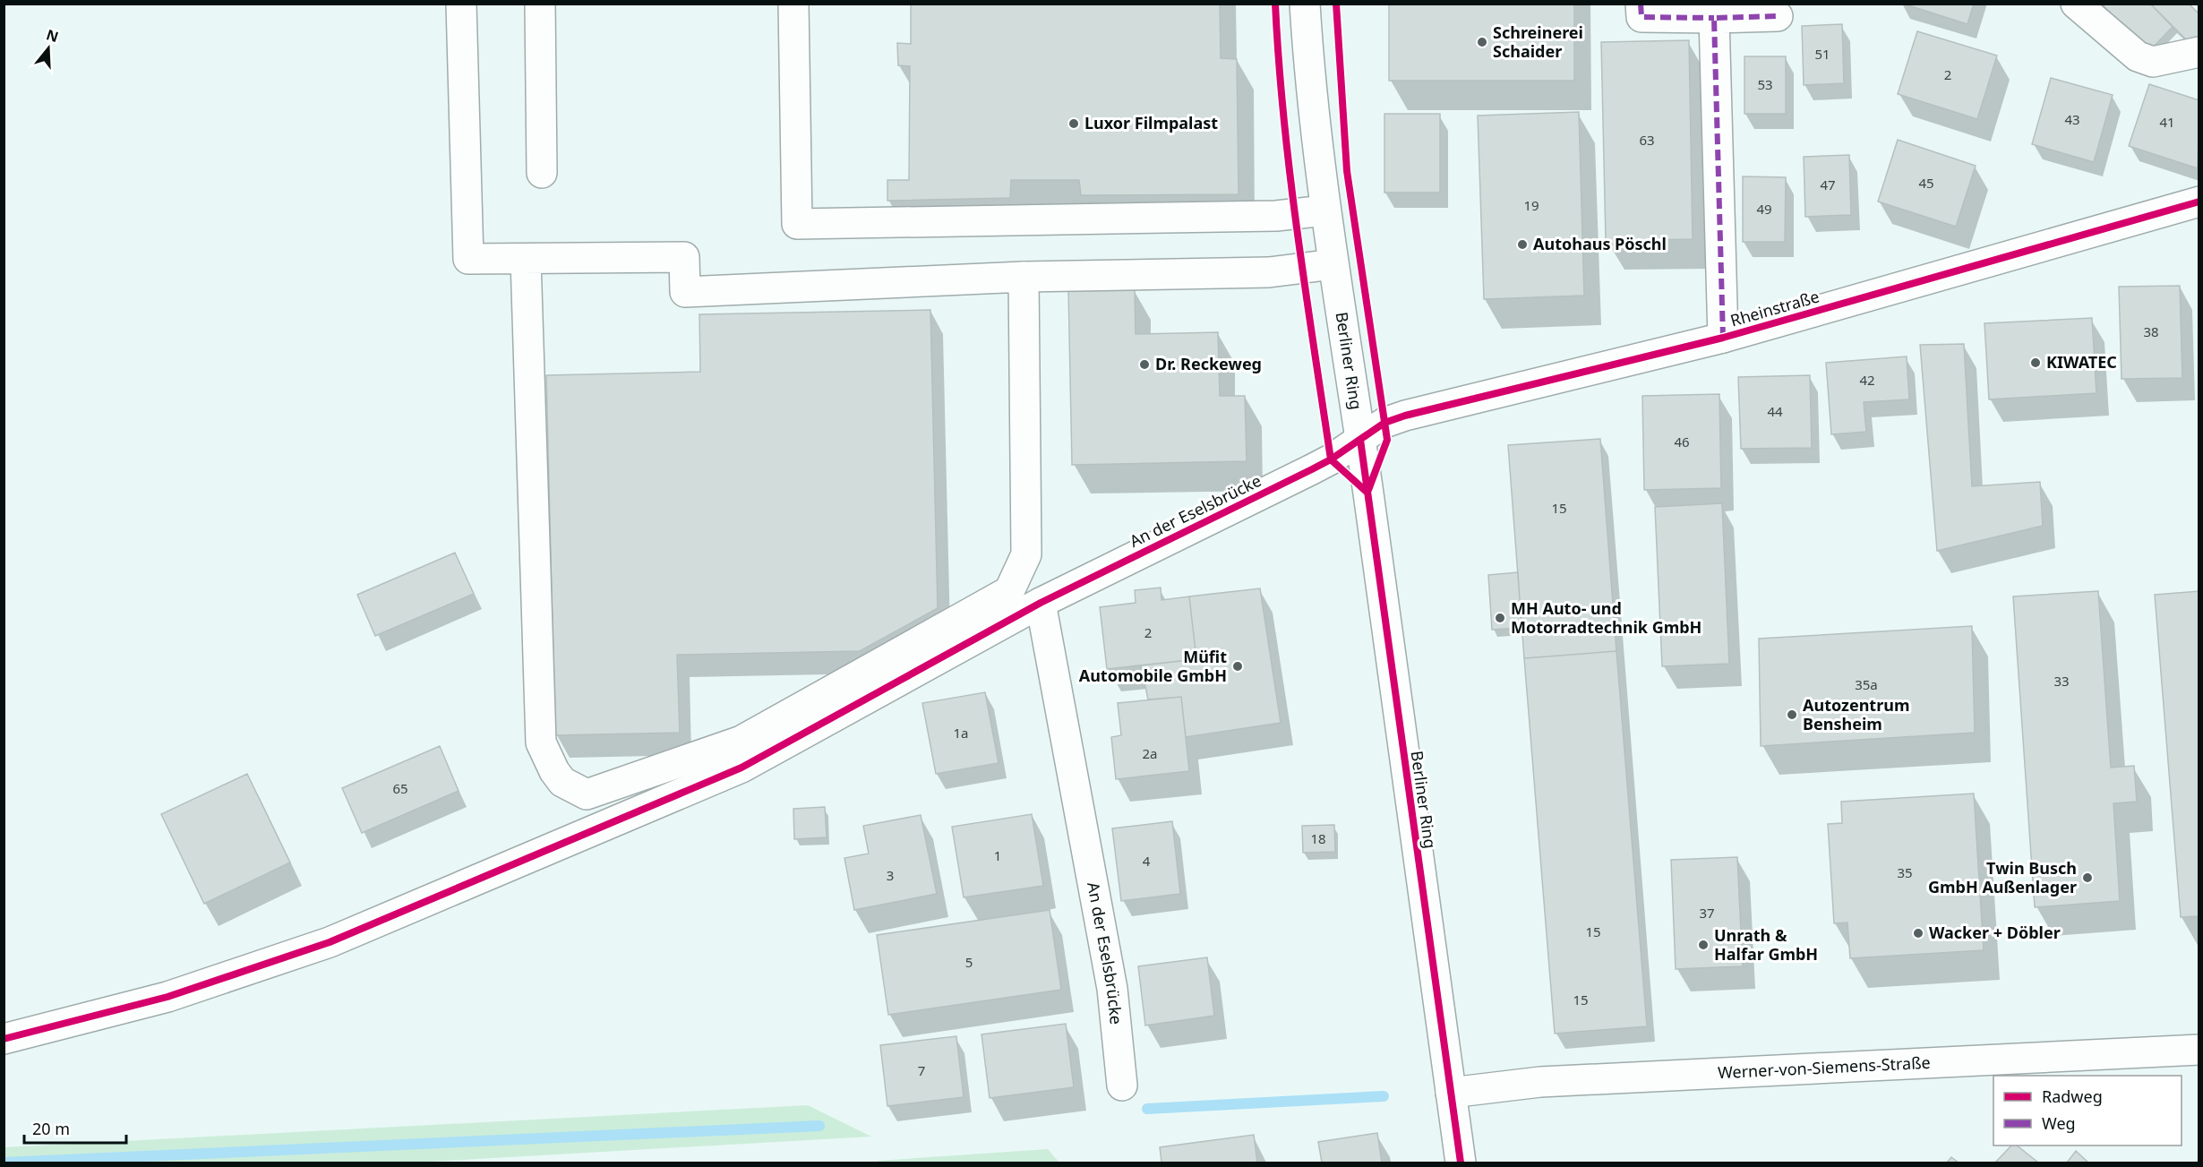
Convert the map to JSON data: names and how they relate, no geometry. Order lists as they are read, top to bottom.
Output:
{
  "streets": {
    "street": [
      "Rheinstraße",
      "Berliner Ring",
      "An der Eselsbrücke",
      "Werner-von-Siemens-Straße"
    ]
  },
  "crossings": [
    ["Rheinstraße", "Berliner Ring"],
    ["Rheinstraße", "An der Eselsbrücke"],
    ["Berliner Ring", "An der Eselsbrücke"],
    ["Berliner Ring", "Werner-von-Siemens-Straße"]
  ],
  "places": [
    "Schreinerei Schaider",
    "Luxor Filmpalast",
    "Autohaus Pöschl",
    "KIWATEC",
    "Dr. Reckeweg",
    "MH Auto- und Motorradtechnik GmbH",
    "Müfit Automobile GmbH",
    "Autozentrum Bensheim",
    "Twin Busch GmbH Außenlager",
    "Wacker + Döbler",
    "Unrath & Halfar GmbH"
  ],
  "house_numbers": [
    "51",
    "2",
    "53",
    "43",
    "41",
    "63",
    "45",
    "47",
    "19",
    "49",
    "38",
    "42",
    "44",
    "46",
    "15",
    "2",
    "33",
    "35a",
    "1a",
    "2a",
    "65",
    "18",
    "1",
    "4",
    "35",
    "3",
    "37",
    "15",
    "5",
    "15",
    "7"
  ],
  "legend": ["Radweg", "Weg"],
  "scale_bar": "20 m",
  "north": "top"
}
